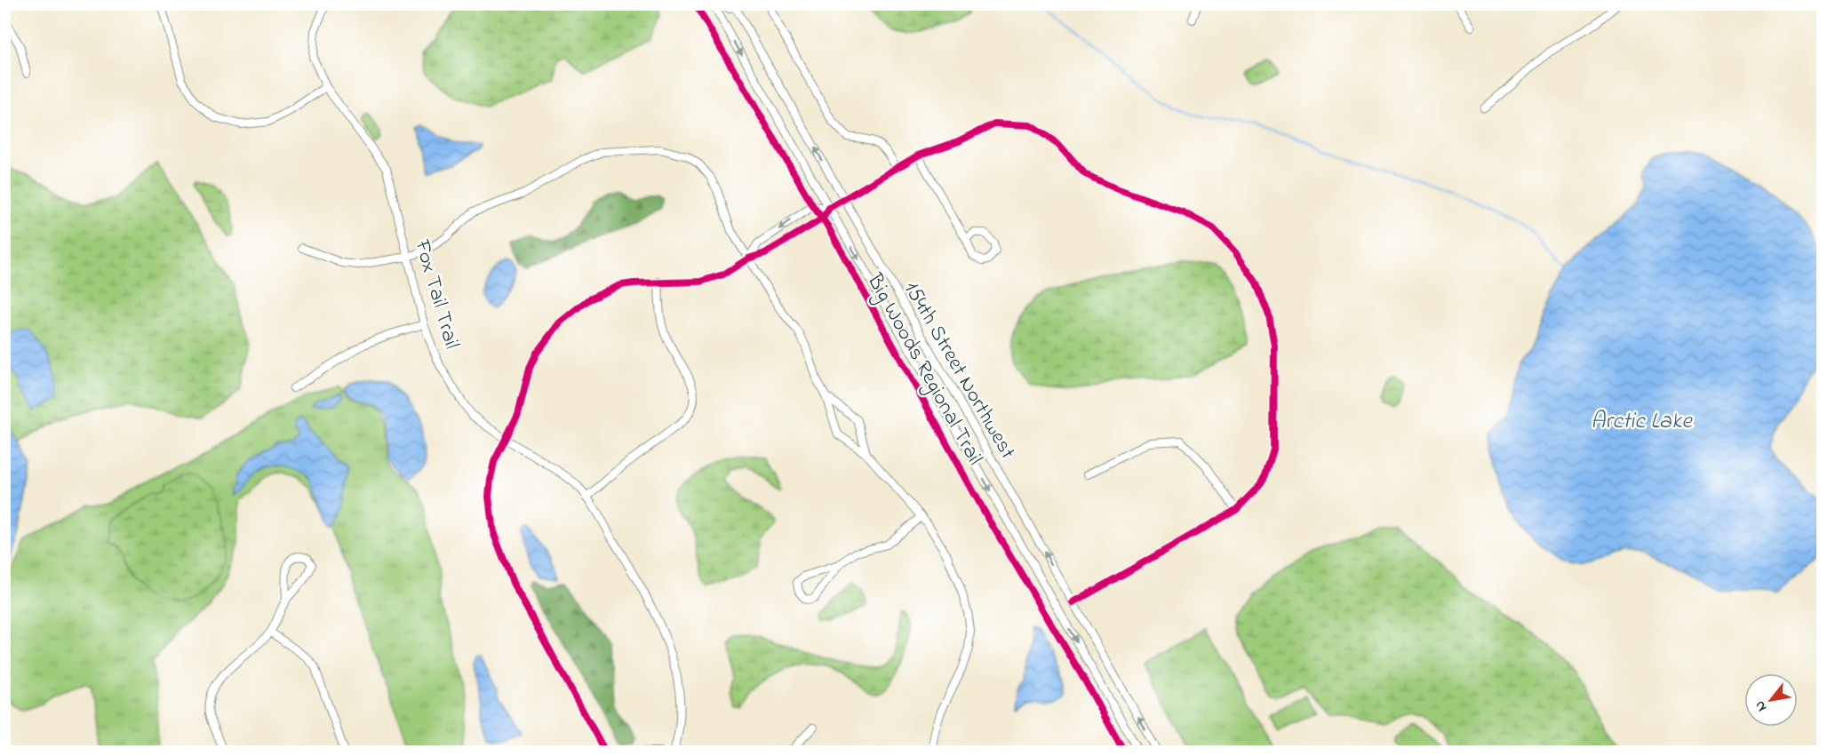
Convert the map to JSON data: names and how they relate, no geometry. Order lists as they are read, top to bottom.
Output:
{
  "streets": {
    "street": ["Fox Tail Trail", "154th Street Northwest"],
    "cycle path": ["Big Woods Regional Trail"]
  },
  "water": ["Arctic Lake"],
  "north": "bottom left"
}
